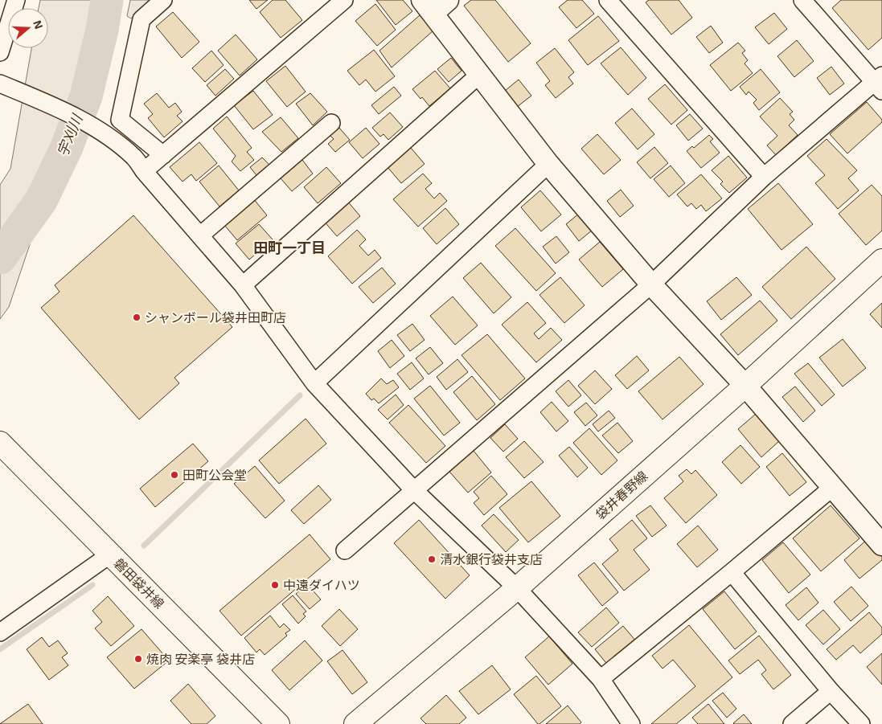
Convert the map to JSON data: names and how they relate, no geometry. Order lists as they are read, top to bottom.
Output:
{
  "streets": {
    "main road": ["袋井春野線", "磐田袋井線"]
  },
  "districts": ["田町一丁目"],
  "water": ["宇刈川"],
  "places": [
    "シャンボール袋井田町店",
    "田町公会堂",
    "清水銀行袋井支店",
    "中遠ダイハツ",
    "焼肉 安楽亭 袋井店"
  ],
  "north": "right"
}
